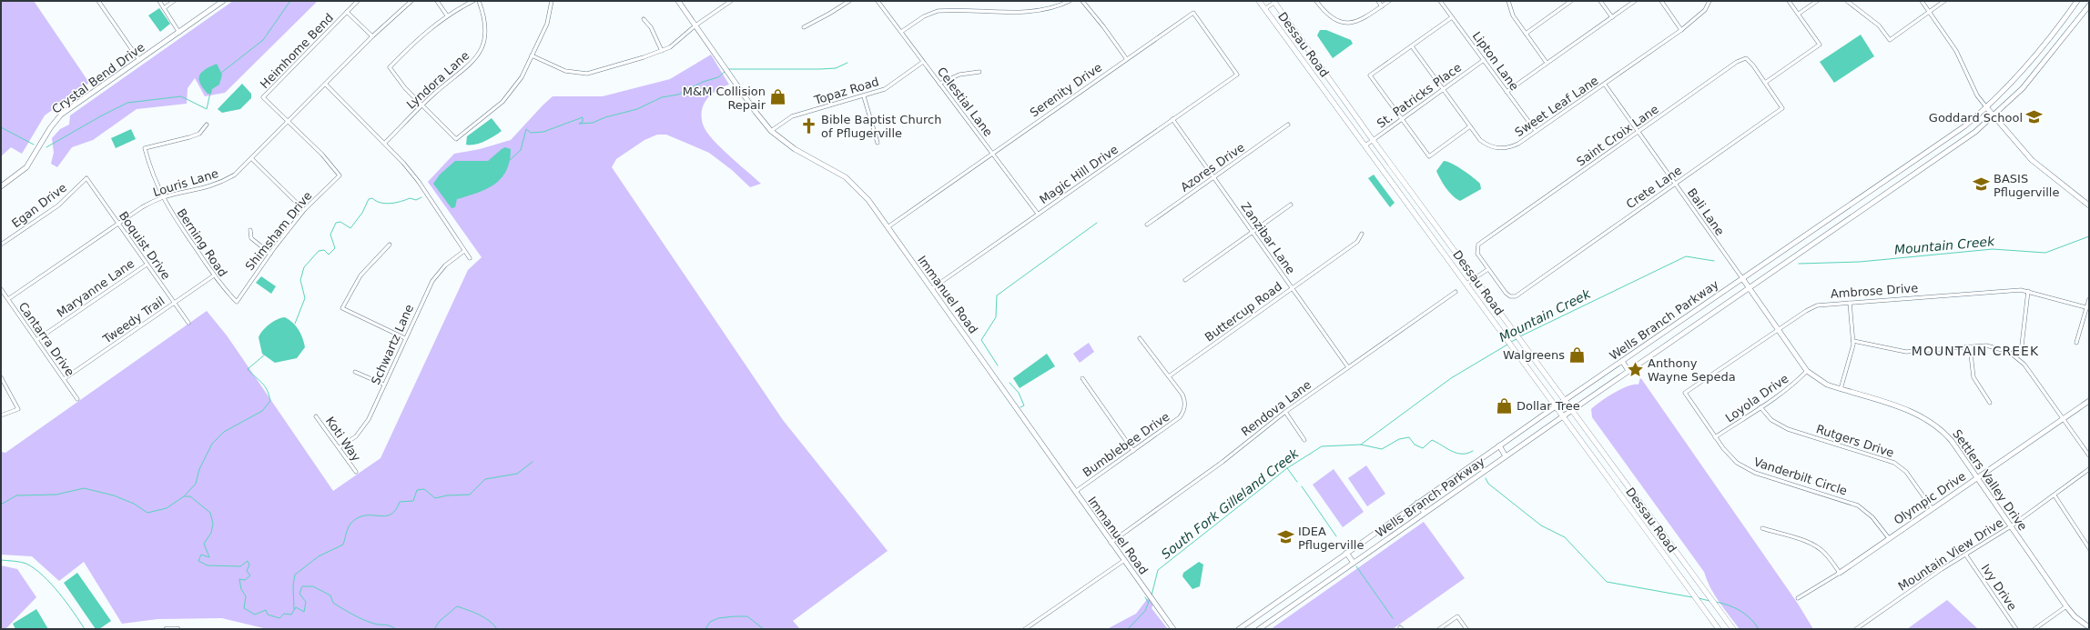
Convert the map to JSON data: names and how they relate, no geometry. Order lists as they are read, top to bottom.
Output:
{
  "streets": {
    "main road": ["Dessau Road"],
    "street": [
      "Heimhome Bend",
      "Lipton Lane",
      "Crystal Bend Drive",
      "Lyndora Lane",
      "Serenity Drive",
      "Topaz Road",
      "St. Patricks Place",
      "Celestial Lane",
      "Sweet Leaf Lane",
      "Saint Croix Lane",
      "Azores Drive",
      "Magic Hill Drive",
      "Louris Lane",
      "Crete Lane",
      "Egan Drive",
      "Bali Lane",
      "Shimsham Drive",
      "Zanzibar Lane",
      "Berning Road",
      "Boquist Drive",
      "Maryanne Lane",
      "Ambrose Drive",
      "Immanuel Road",
      "Buttercup Road",
      "Tweedy Trail",
      "Wells Branch Parkway",
      "Cantarra Drive",
      "Schwartz Lane",
      "Loyola Drive",
      "Rendova Lane",
      "Koti Way",
      "Rutgers Drive",
      "Bumblebee Drive",
      "Vanderbilt Circle",
      "Settlers Valley Drive",
      "Olympic Drive",
      "Mountain View Drive",
      "Ivy Drive"
    ]
  },
  "crossings": [
    ["Dessau Road", "St. Patricks Place"],
    ["Dessau Road", "Wells Branch Parkway"],
    ["Heimhome Bend", "Louris Lane"],
    ["Heimhome Bend", "Shimsham Drive"],
    ["Lipton Lane", "St. Patricks Place"],
    ["Lipton Lane", "Sweet Leaf Lane"],
    ["Serenity Drive", "Celestial Lane"],
    ["Serenity Drive", "Magic Hill Drive"],
    ["Serenity Drive", "Immanuel Road"],
    ["Topaz Road", "Celestial Lane"],
    ["Topaz Road", "Immanuel Road"],
    ["St. Patricks Place", "Sweet Leaf Lane"],
    ["Celestial Lane", "Magic Hill Drive"],
    ["Sweet Leaf Lane", "Bali Lane"],
    ["Saint Croix Lane", "Crete Lane"],
    ["Saint Croix Lane", "Bali Lane"],
    ["Azores Drive", "Zanzibar Lane"],
    ["Magic Hill Drive", "Zanzibar Lane"],
    ["Magic Hill Drive", "Immanuel Road"],
    ["Louris Lane", "Berning Road"],
    ["Louris Lane", "Boquist Drive"],
    ["Louris Lane", "Cantarra Drive"],
    ["Crete Lane", "Bali Lane"],
    ["Egan Drive", "Boquist Drive"],
    ["Bali Lane", "Wells Branch Parkway"],
    ["Bali Lane", "Settlers Valley Drive"],
    ["Shimsham Drive", "Berning Road"],
    ["Zanzibar Lane", "Buttercup Road"],
    ["Zanzibar Lane", "Rendova Lane"],
    ["Berning Road", "Tweedy Trail"],
    ["Boquist Drive", "Maryanne Lane"],
    ["Boquist Drive", "Tweedy Trail"],
    ["Maryanne Lane", "Cantarra Drive"],
    ["Ambrose Drive", "Vanderbilt Circle"],
    ["Ambrose Drive", "Settlers Valley Drive"],
    ["Immanuel Road", "Rendova Lane"],
    ["Immanuel Road", "Bumblebee Drive"],
    ["Buttercup Road", "Bumblebee Drive"],
    ["Tweedy Trail", "Cantarra Drive"],
    ["Wells Branch Parkway", "Settlers Valley Drive"],
    ["Schwartz Lane", "Koti Way"],
    ["Loyola Drive", "Rutgers Drive"],
    ["Loyola Drive", "Vanderbilt Circle"],
    ["Loyola Drive", "Settlers Valley Drive"],
    ["Rutgers Drive", "Olympic Drive"],
    ["Vanderbilt Circle", "Olympic Drive"],
    ["Settlers Valley Drive", "Olympic Drive"],
    ["Settlers Valley Drive", "Mountain View Drive"],
    ["Mountain View Drive", "Ivy Drive"]
  ],
  "districts": ["MOUNTAIN CREEK"],
  "water": ["Mountain Creek", "South Fork Gilleland Creek"],
  "places": {
    "shop": ["M&M Collision Repair", "Walgreens", "Dollar Tree"],
    "school or university": ["Goddard School", "BASIS Pflugerville", "IDEA Pflugerville"],
    "church": ["Bible Baptist Church of Pflugerville"],
    "place": ["Anthony Wayne Sepeda"]
  }
}
